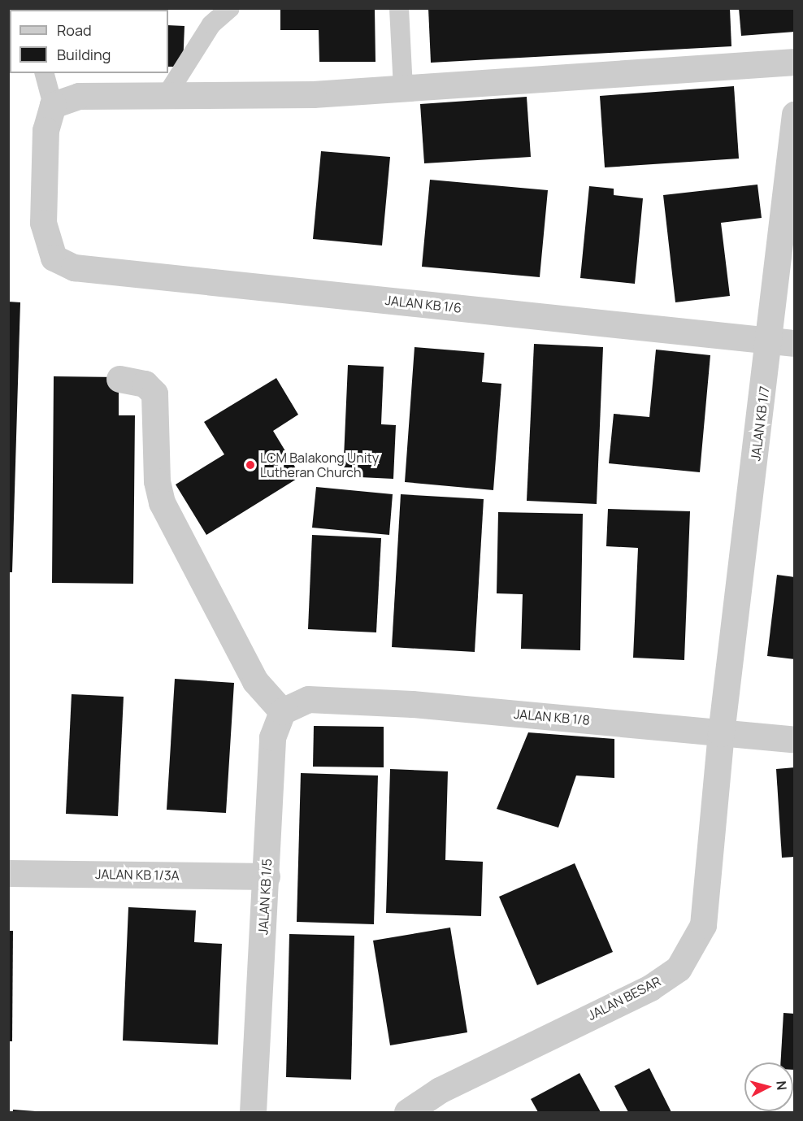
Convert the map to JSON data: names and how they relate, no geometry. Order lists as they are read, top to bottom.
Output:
{
  "streets": {
    "street": [
      "JALAN KB 1/6",
      "JALAN KB 1/7",
      "JALAN KB 1/8",
      "JALAN KB 1/3A",
      "JALAN KB 1/5",
      "JALAN BESAR"
    ]
  },
  "crossings": [
    ["JALAN KB 1/6", "JALAN KB 1/7"],
    ["JALAN KB 1/7", "JALAN KB 1/8"],
    ["JALAN KB 1/7", "JALAN BESAR"],
    ["JALAN KB 1/8", "JALAN KB 1/5"],
    ["JALAN KB 1/8", "JALAN BESAR"],
    ["JALAN KB 1/3A", "JALAN KB 1/5"]
  ],
  "places": ["LCM Balakong Unity Lutheran Church"],
  "legend": ["Road", "Building"],
  "north": "right"
}
